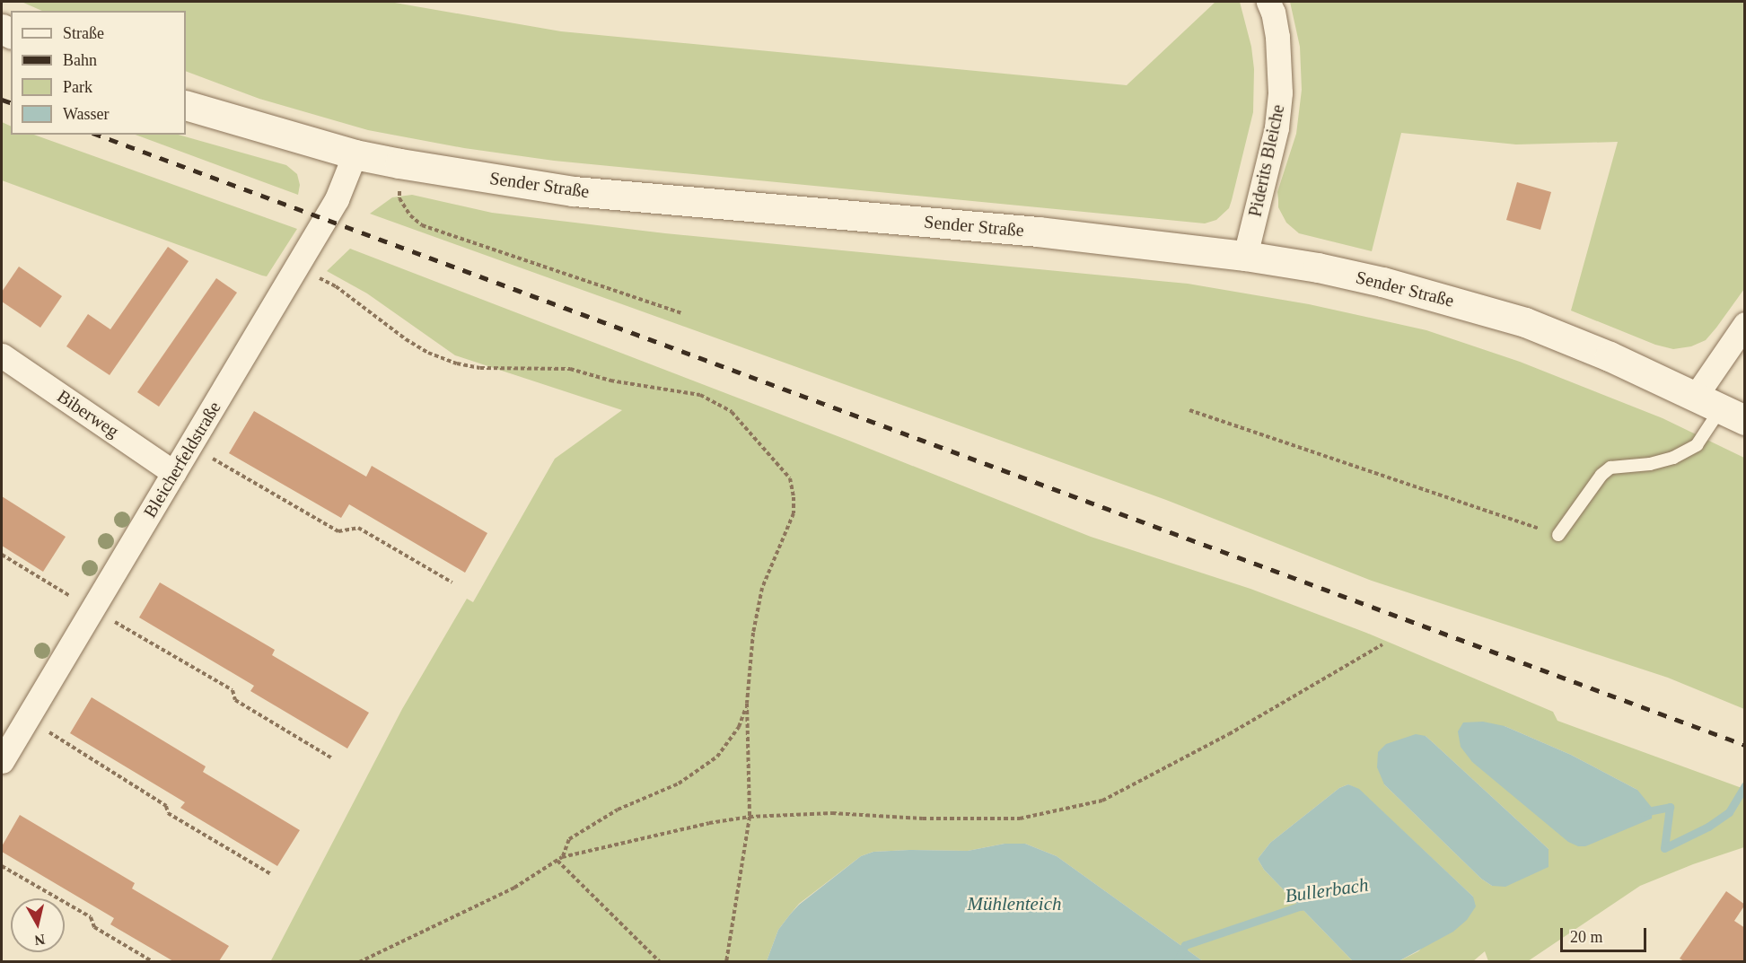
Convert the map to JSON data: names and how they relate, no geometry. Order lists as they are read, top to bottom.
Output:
{
  "streets": {
    "street": [
      "Piderits Bleiche",
      "Sender Straße",
      "Biberweg",
      "Bleicherfeldstraße"
    ]
  },
  "crossings": [
    ["Piderits Bleiche", "Sender Straße"],
    ["Sender Straße", "Bleicherfeldstraße"],
    ["Biberweg", "Bleicherfeldstraße"]
  ],
  "water": ["Bullerbach", "Mühlenteich"],
  "legend": [
    "Straße",
    "Bahn",
    "Park",
    "Wasser"
  ],
  "scale_bar": "20 m",
  "north": "bottom"
}
